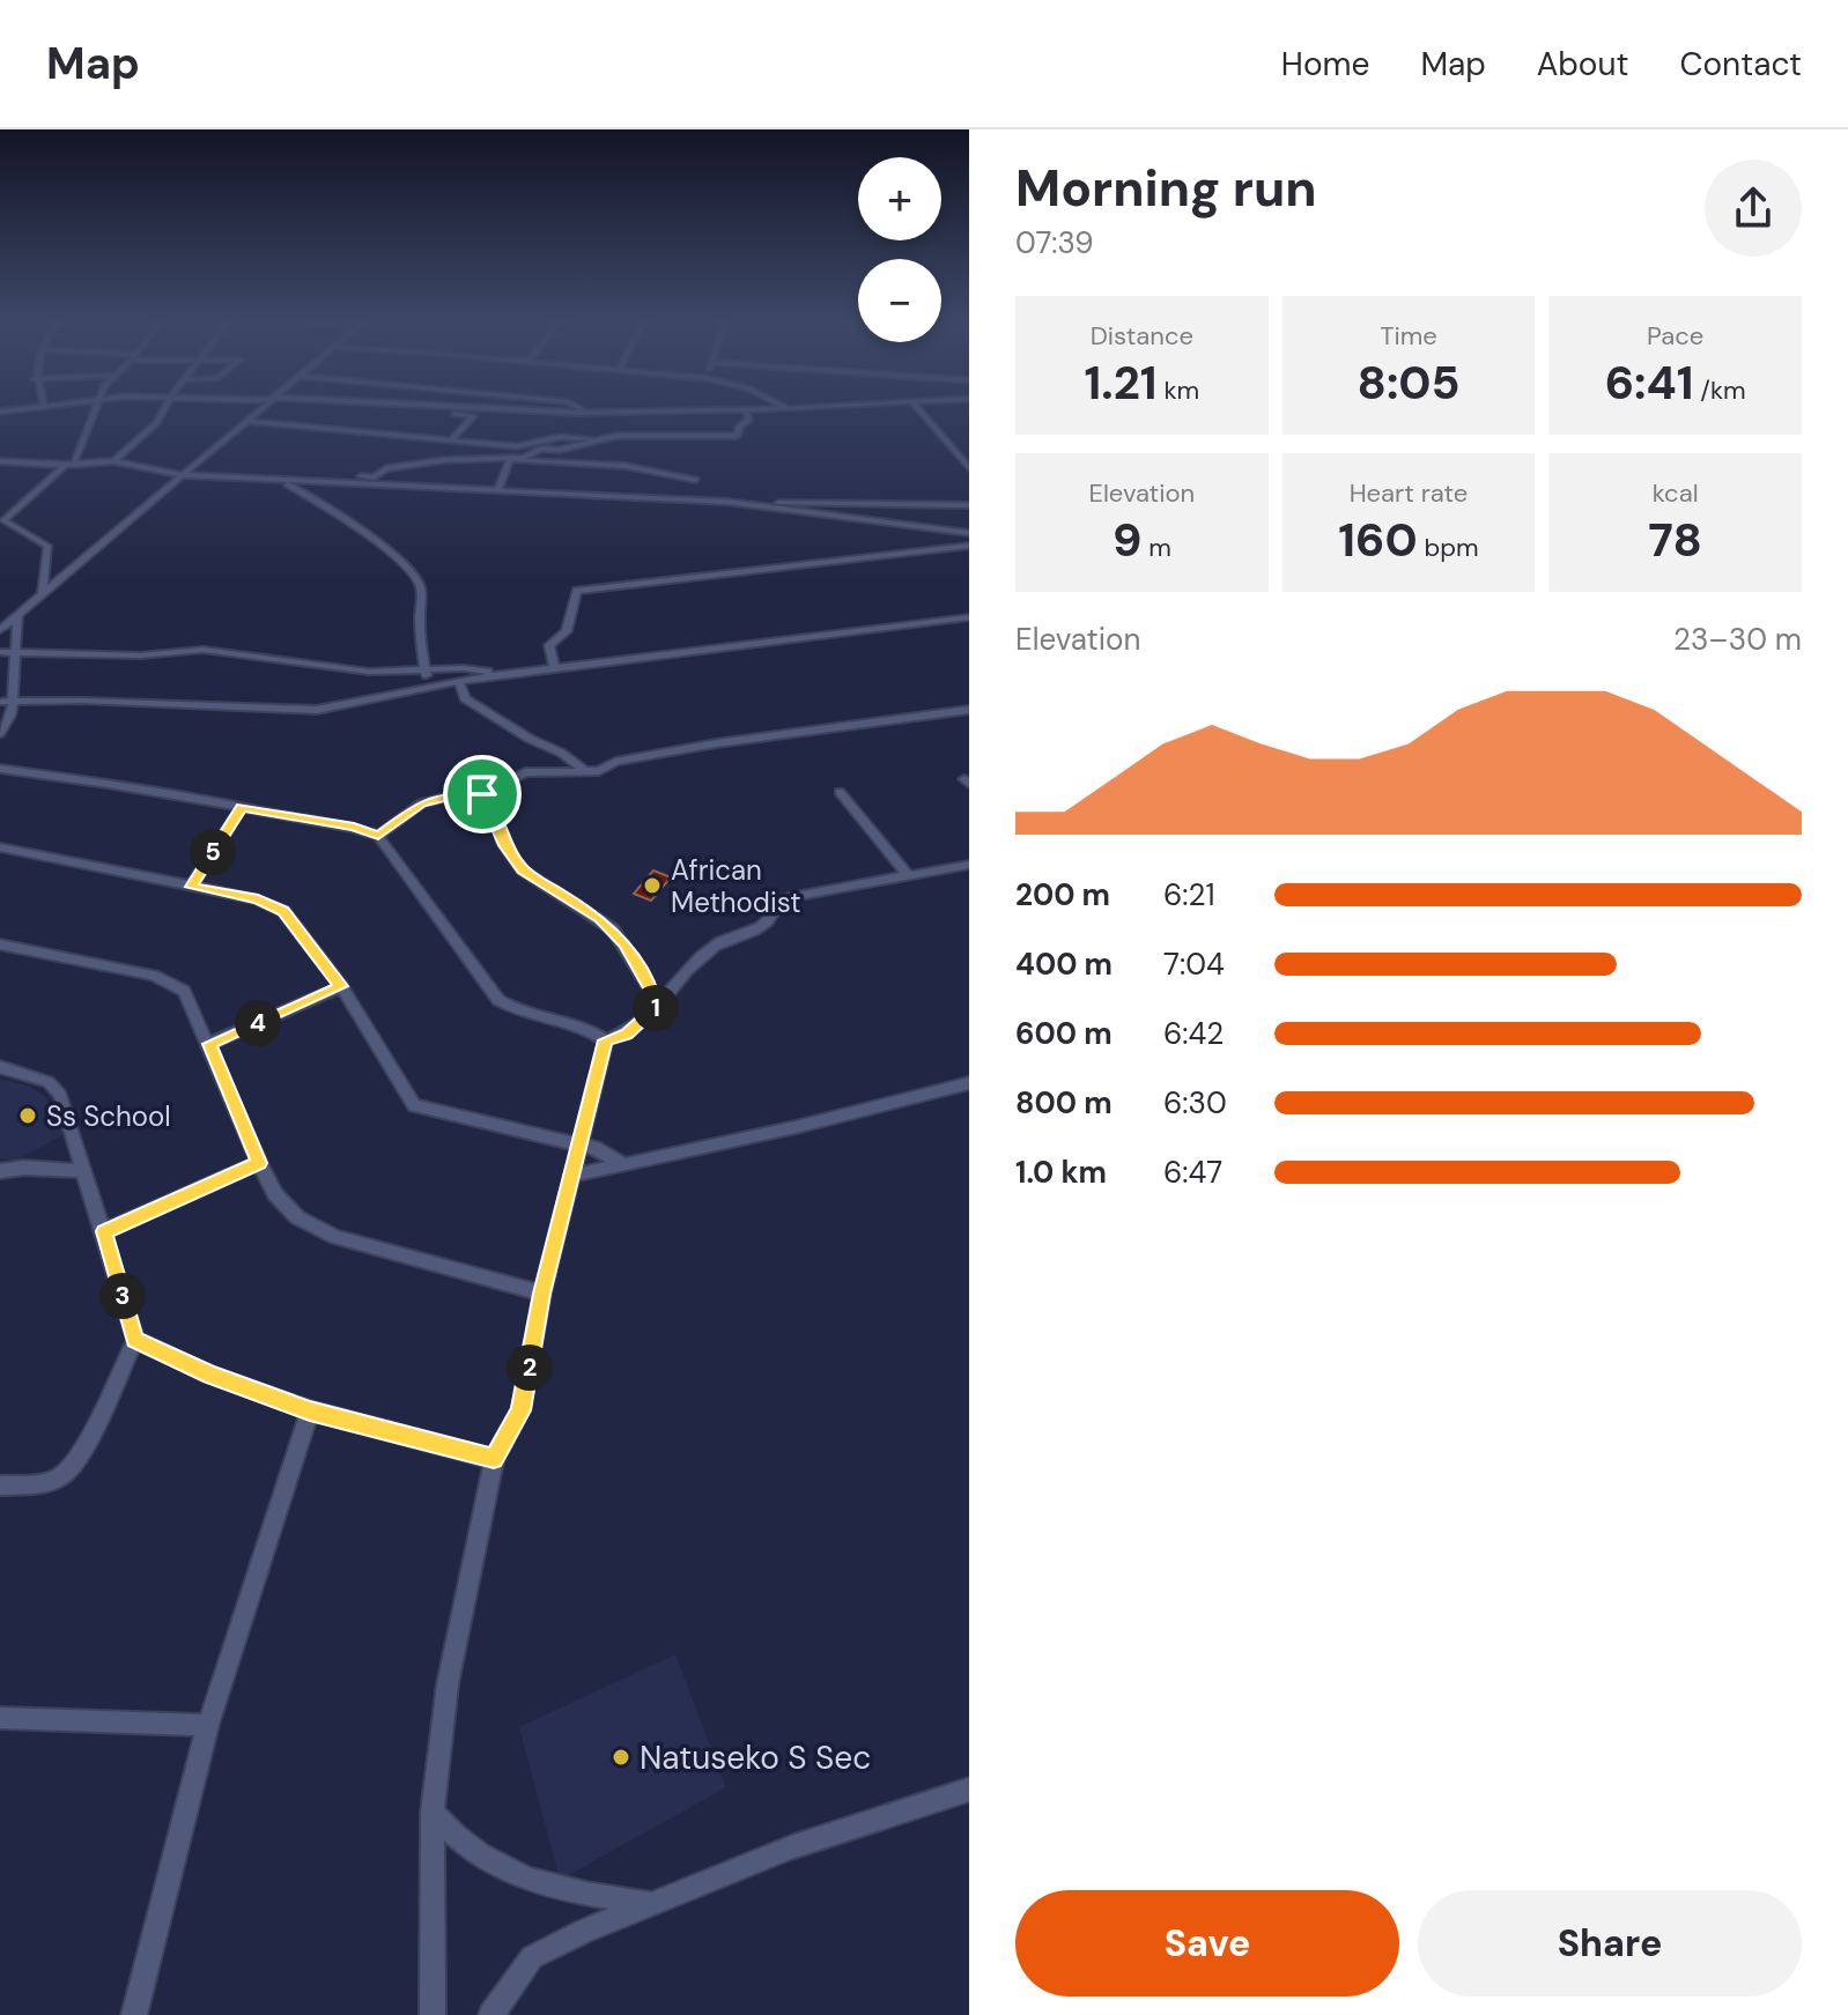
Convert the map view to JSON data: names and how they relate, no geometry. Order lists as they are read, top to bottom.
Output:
{
  "places": ["African Methodist", "Ss School", "Natuseko S Sec"],
  "page": {
    "header": "Map",
    "nav": [
      "Home",
      "Map",
      "About",
      "Contact"
    ],
    "heading": ["Morning run", "07:39"],
    "map_buttons": ["+", "−"],
    "stats": [
      ["Distance", "1.21 km"],
      ["Time", "8:05"],
      ["Pace", "6:41 /km"],
      ["Elevation", "9 m"],
      ["Heart rate", "160 bpm"],
      ["kcal", "78"]
    ],
    "chart": ["Elevation", "23–30 m"],
    "pins": [
      "5",
      "1",
      "4",
      "3",
      "2"
    ],
    "list": [
      {
        "name": "200 m",
        "note": "6:21"
      },
      {
        "name": "400 m",
        "note": "7:04"
      },
      {
        "name": "600 m",
        "note": "6:42"
      },
      {
        "name": "800 m",
        "note": "6:30"
      },
      {
        "name": "1.0 km",
        "note": "6:47"
      }
    ],
    "buttons": ["Save", "Share"]
  }
}
